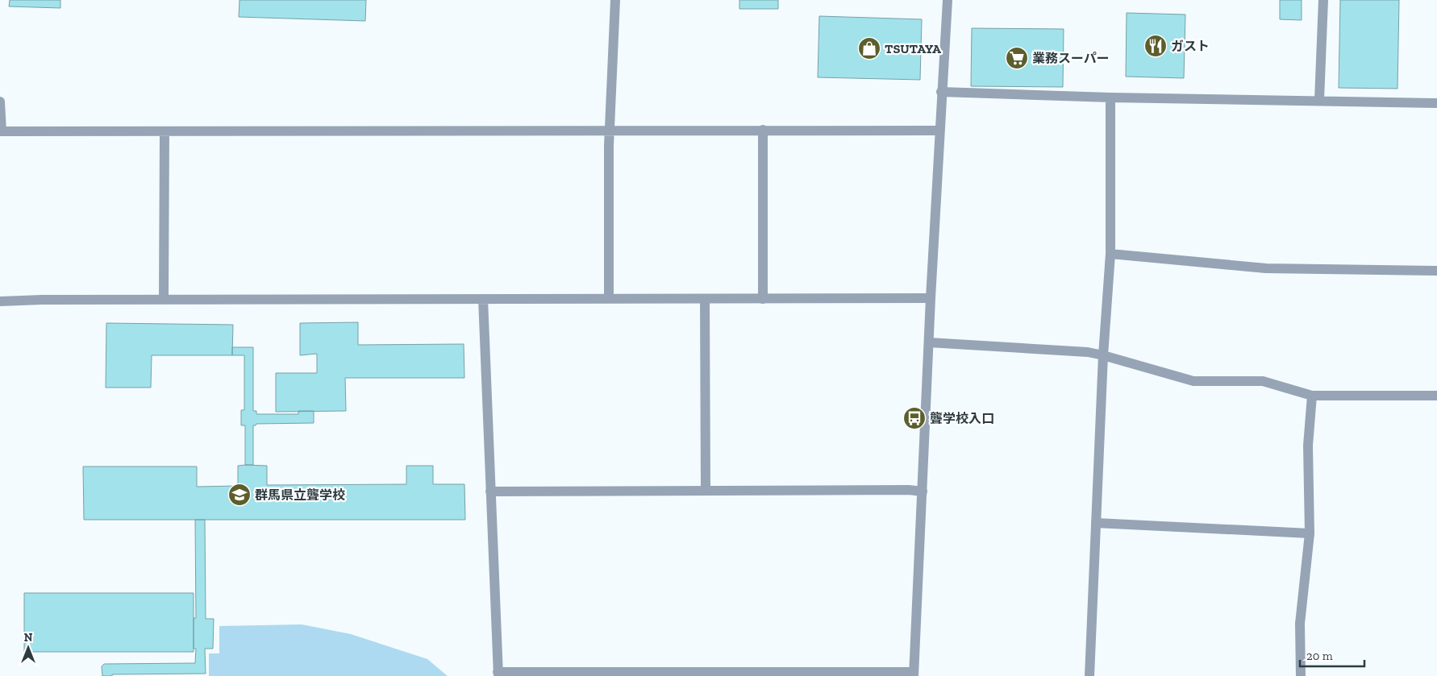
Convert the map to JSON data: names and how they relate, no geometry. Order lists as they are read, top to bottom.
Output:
{
  "places": {
    "restaurant": ["ガスト"],
    "shop": ["TSUTAYA"],
    "supermarket": ["業務スーパー"],
    "bus stop": ["聾学校入口"],
    "school or university": ["群馬県立聾学校"]
  },
  "scale_bar": "20 m",
  "north": "top"
}
